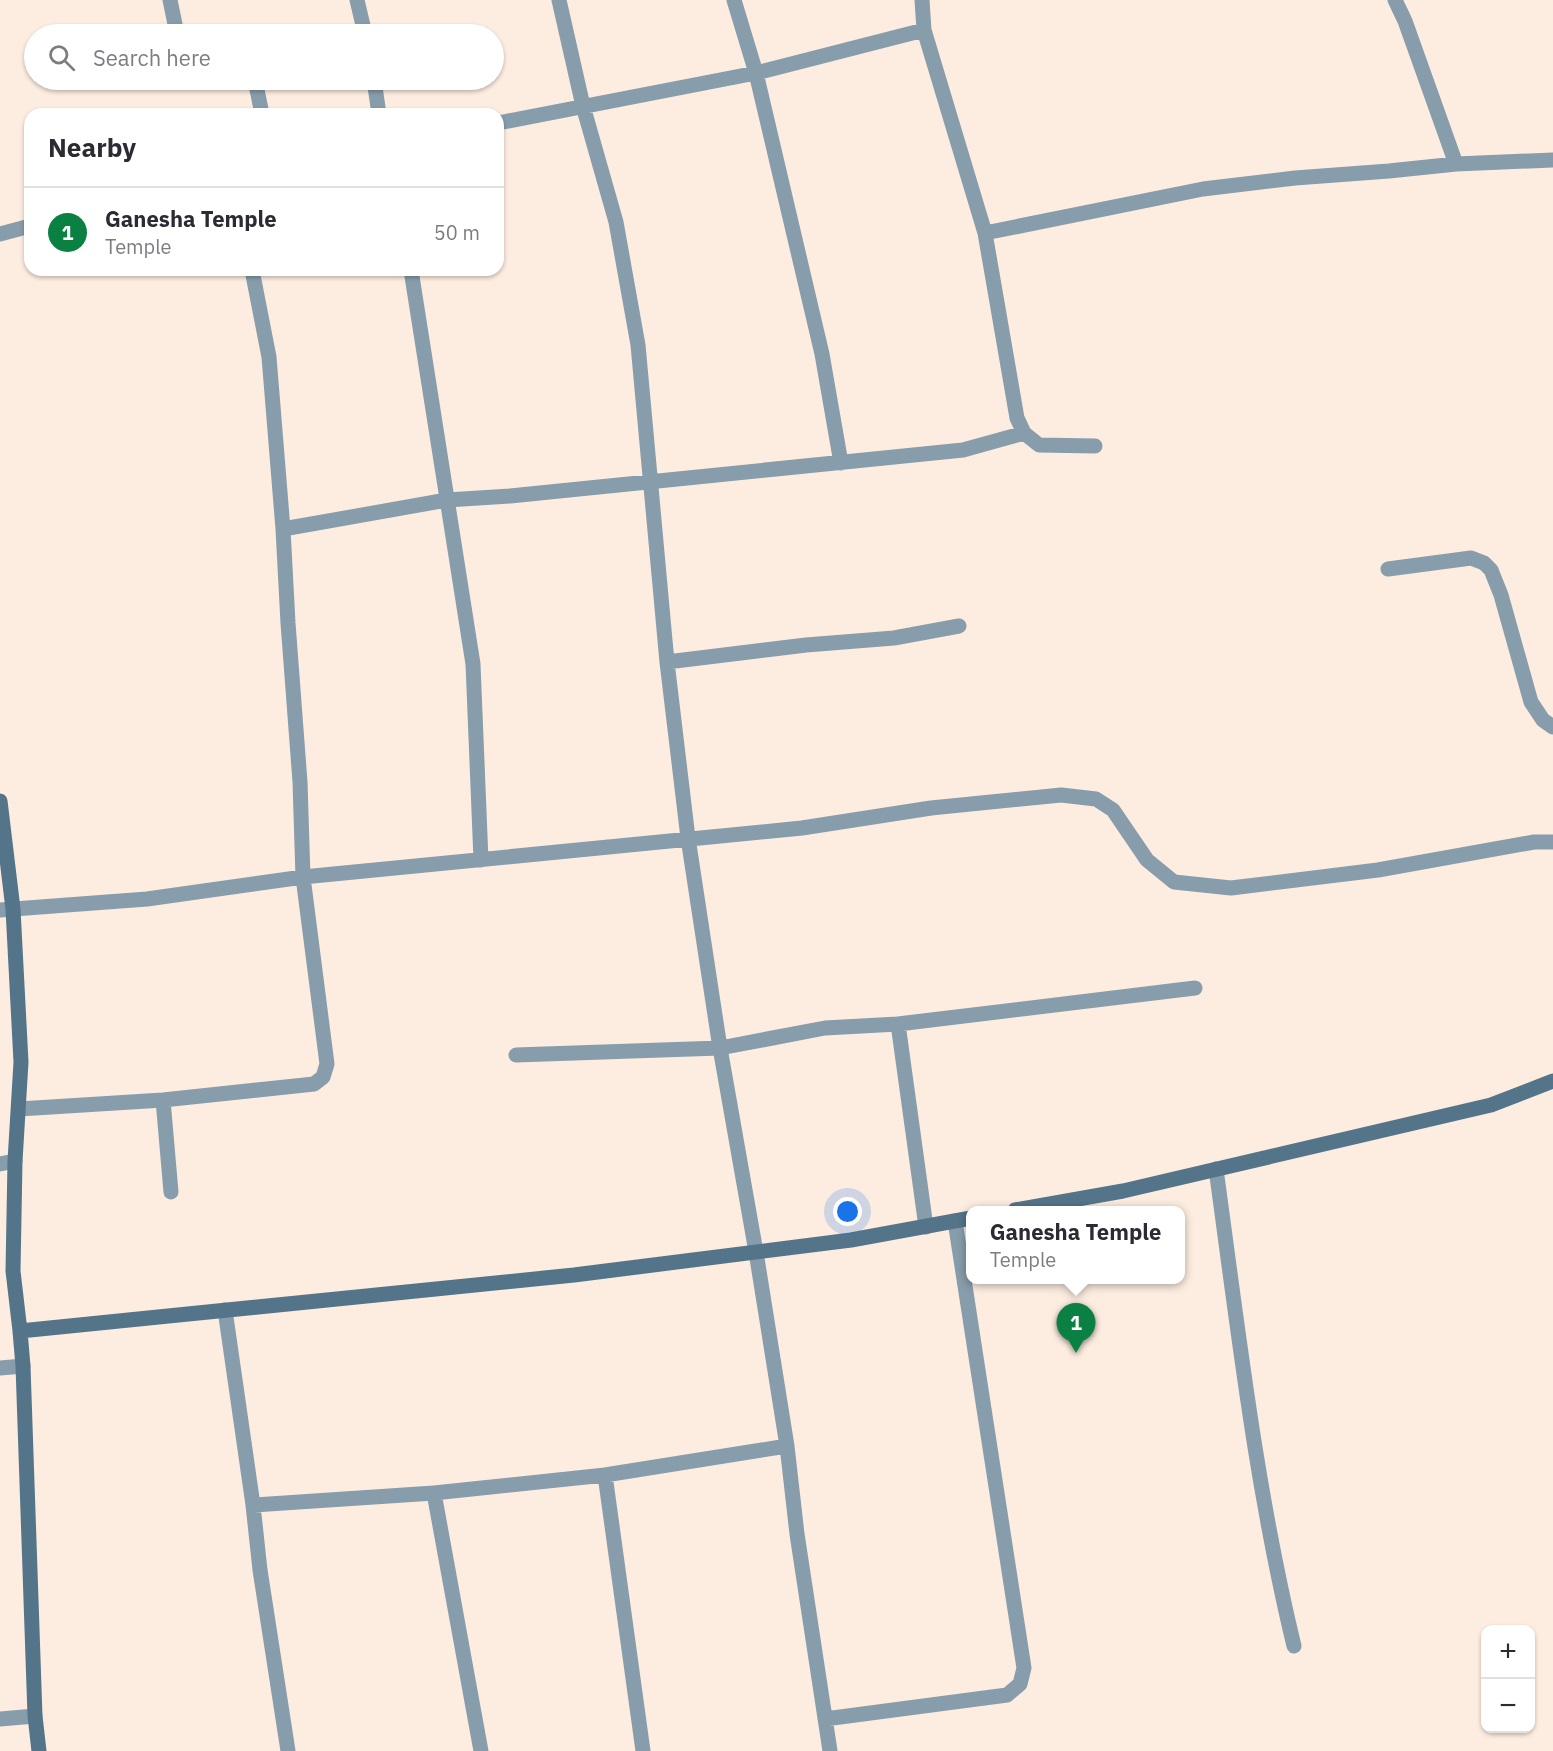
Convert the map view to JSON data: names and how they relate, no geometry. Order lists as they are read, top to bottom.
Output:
{
  "page": {
    "search": "Search here",
    "heading": "Nearby",
    "list": [
      {
        "mark": "1",
        "name": "Ganesha Temple",
        "note": "Temple",
        "value": "50 m"
      }
    ],
    "popup": ["Ganesha Temple", "Temple"],
    "pins": "1",
    "map_buttons": ["+", "−"]
  }
}
